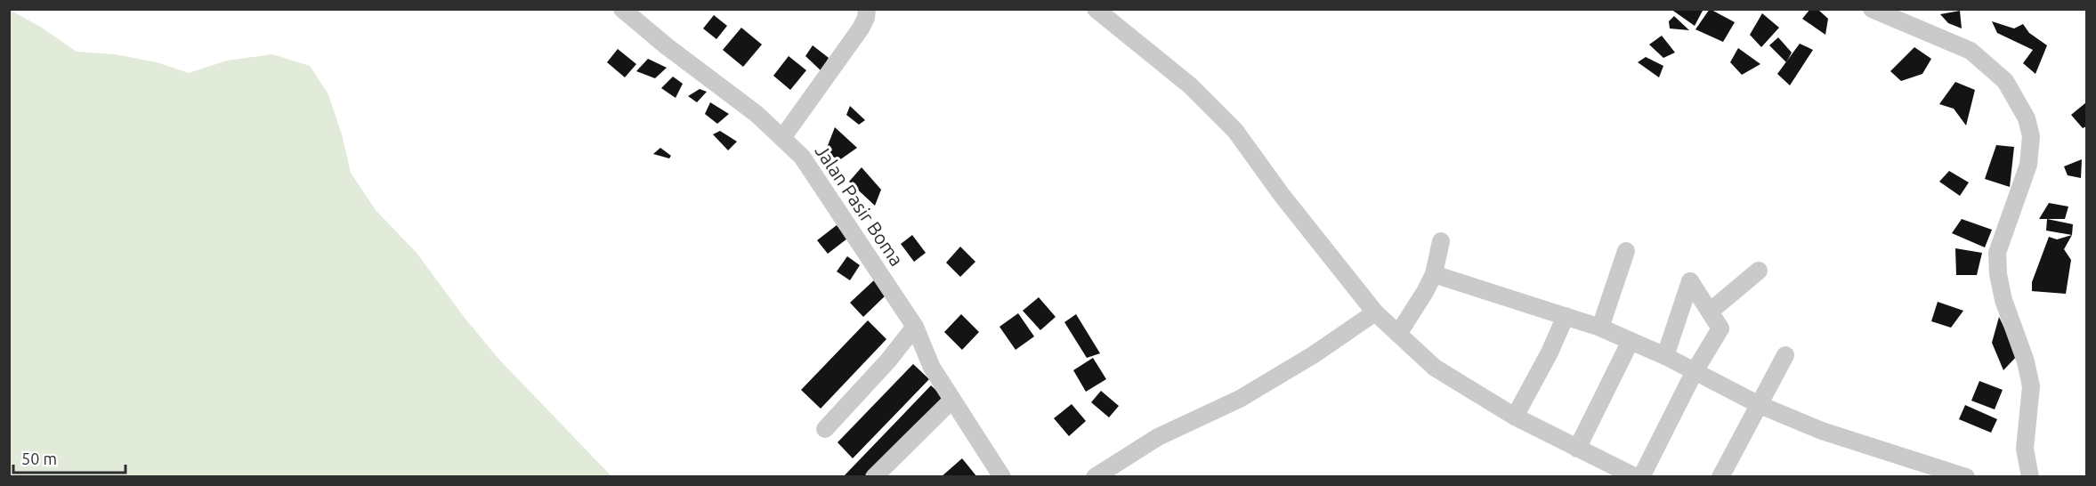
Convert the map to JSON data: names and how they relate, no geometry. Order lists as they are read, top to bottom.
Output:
{
  "streets": {
    "street": ["Jalan Pasir Boma"]
  },
  "scale_bar": "50 m"
}
